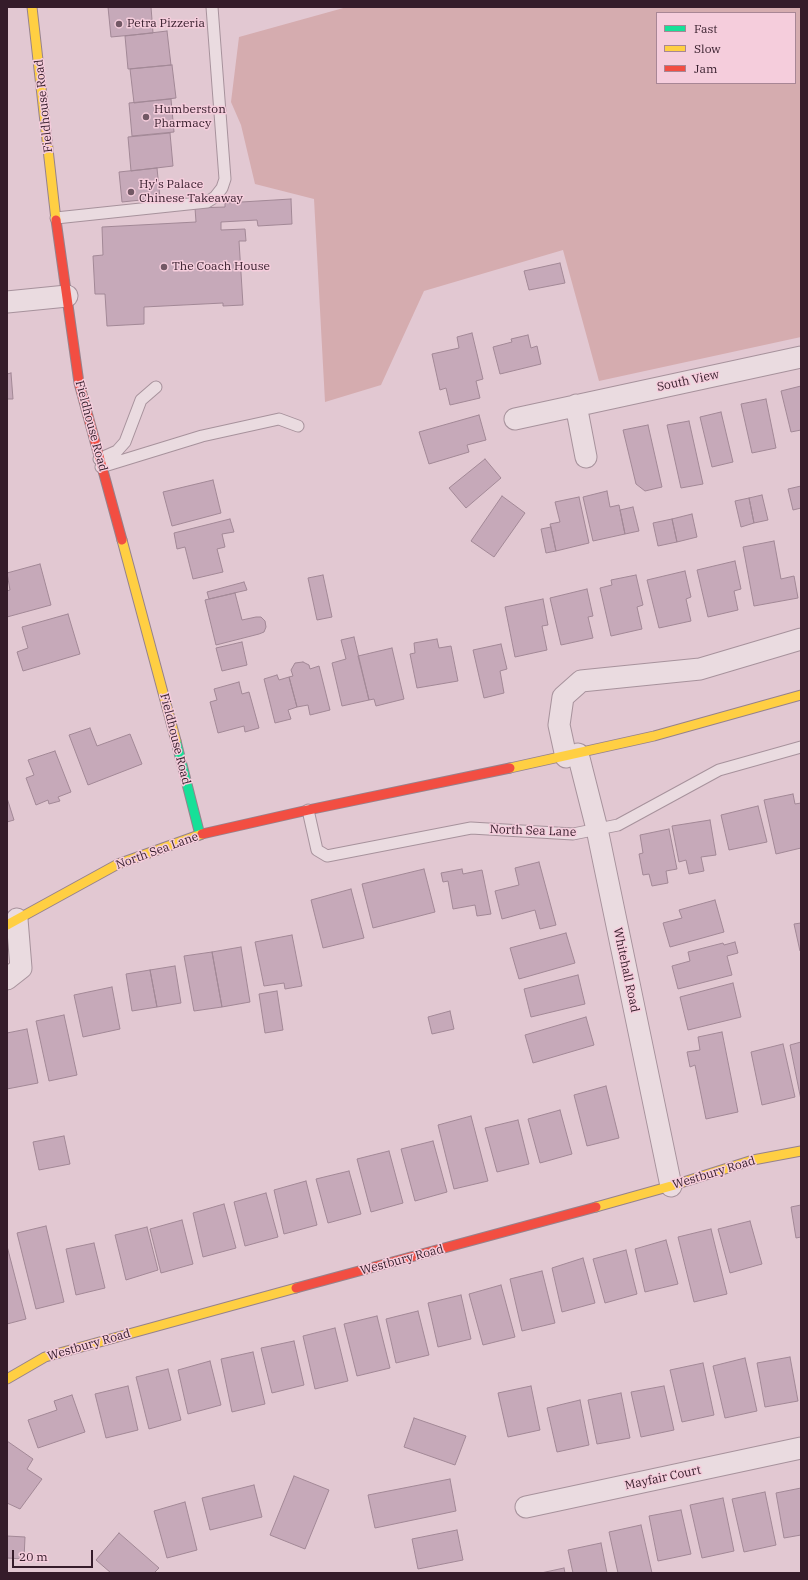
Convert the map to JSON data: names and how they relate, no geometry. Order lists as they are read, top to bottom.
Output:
{
  "streets": {
    "street": [
      "Fieldhouse Road",
      "South View",
      "North Sea Lane",
      "Whitehall Road",
      "Westbury Road",
      "Mayfair Court"
    ]
  },
  "crossings": [
    ["Fieldhouse Road", "North Sea Lane"],
    ["North Sea Lane", "Whitehall Road"],
    ["Whitehall Road", "Westbury Road"]
  ],
  "places": [
    "Petra Pizzeria",
    "Humberston Pharmacy",
    "Hy's Palace Chinese Takeaway",
    "The Coach House"
  ],
  "legend": ["Fast", "Slow", "Jam"],
  "scale_bar": "20 m"
}
